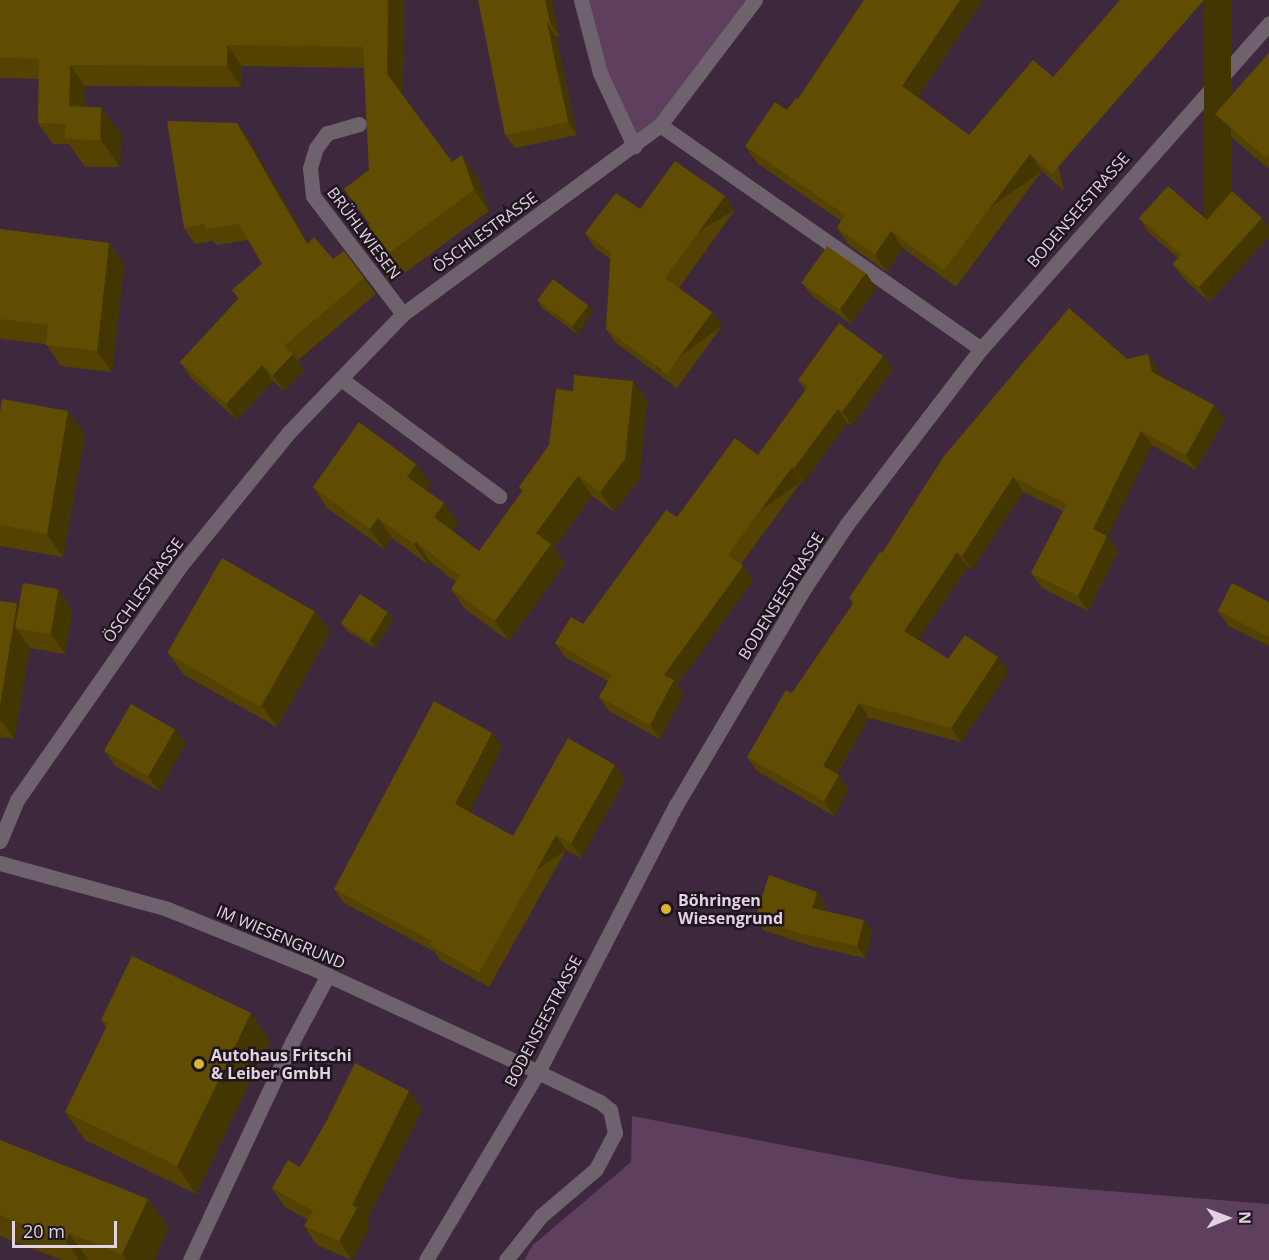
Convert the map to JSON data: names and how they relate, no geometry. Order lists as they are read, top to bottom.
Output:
{
  "streets": {
    "street": [
      "BODENSEESTRASSE",
      "ÖSCHLESTRASSE",
      "BRÜHLWIESEN",
      "IM WIESENGRUND"
    ]
  },
  "crossings": [
    ["BODENSEESTRASSE", "IM WIESENGRUND"],
    ["ÖSCHLESTRASSE", "BRÜHLWIESEN"]
  ],
  "places": ["Böhringen Wiesengrund", "Autohaus Fritschi & Leiber GmbH"],
  "scale_bar": "20 m",
  "north": "right"
}
